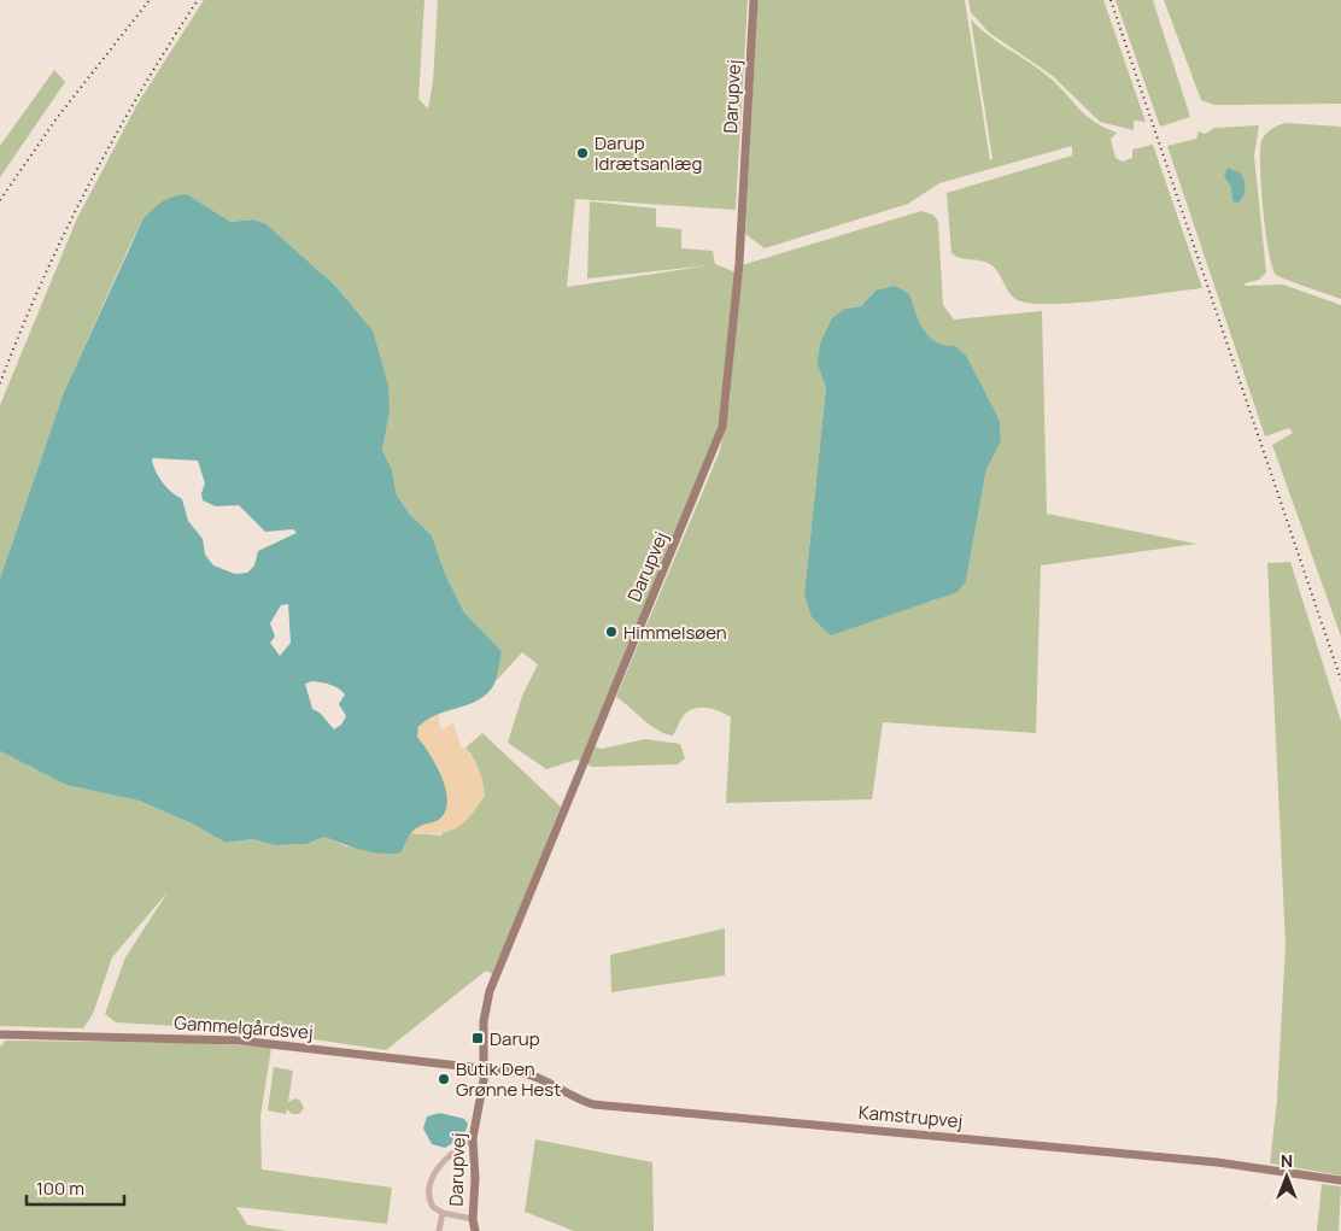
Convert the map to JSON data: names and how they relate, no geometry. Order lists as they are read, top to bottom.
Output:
{
  "streets": {
    "street": ["Darupvej", "Gammelgårdsvej", "Kamstrupvej"]
  },
  "crossings": [
    ["Darupvej", "Gammelgårdsvej"],
    ["Darupvej", "Kamstrupvej"],
    ["Gammelgårdsvej", "Kamstrupvej"]
  ],
  "places": {
    "other": ["Darup Idrætsanlæg", "Himmelsøen", "Butik Den Grønne Hest"],
    "transit": ["Darup"]
  },
  "scale_bar": "100 m",
  "north": "top"
}
